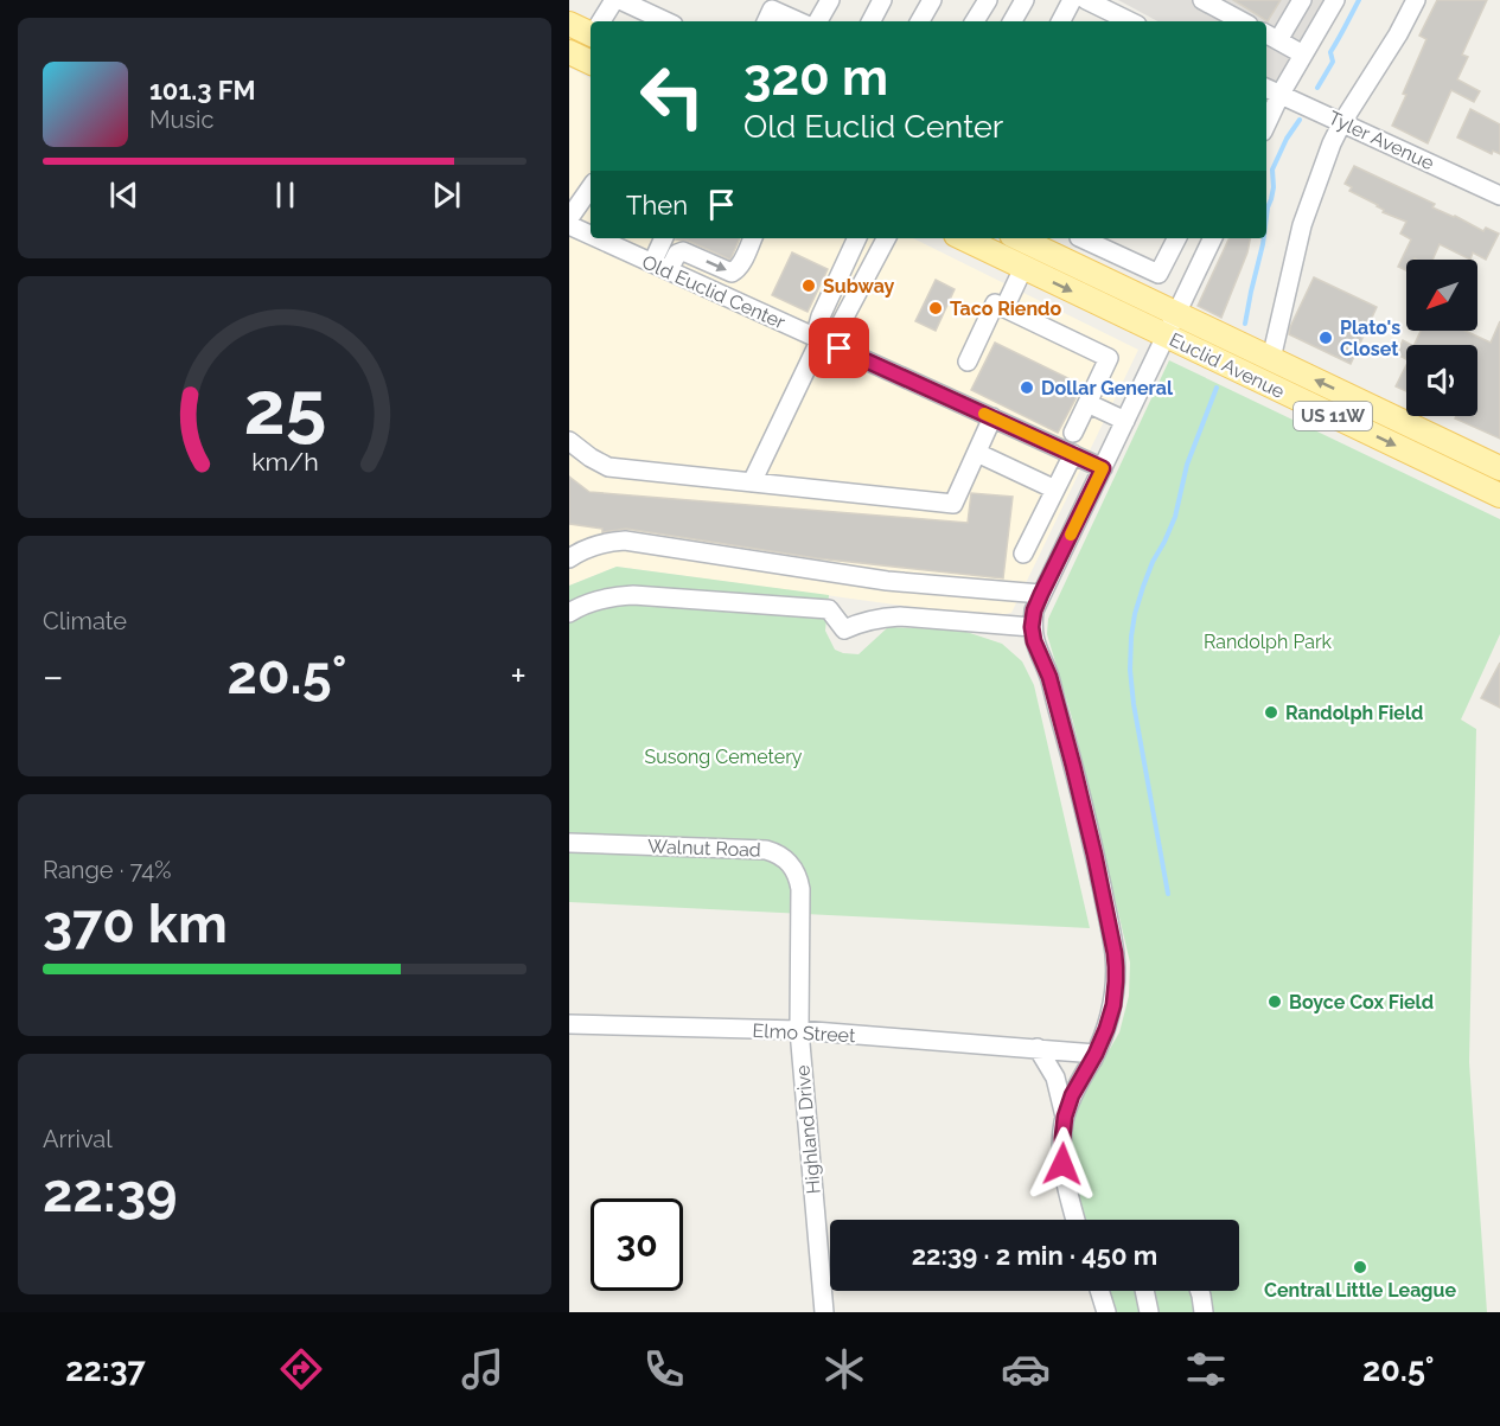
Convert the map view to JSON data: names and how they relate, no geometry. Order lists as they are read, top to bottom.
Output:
{
  "streets": {
    "main road": ["Euclid Avenue", "US 11W"],
    "street": [
      "Tyler Avenue",
      "Old Euclid Center",
      "Walnut Road",
      "Elmo Street",
      "Highland Drive"
    ]
  },
  "crossings": [
    ["Walnut Road", "Highland Drive"],
    ["Elmo Street", "Highland Drive"]
  ],
  "parks": ["Randolph Park", "Susong Cemetery"],
  "places": [
    "Subway",
    "Taco Riendo",
    "Plato's Closet",
    "Dollar General",
    "Randolph Field",
    "Boyce Cox Field",
    "Central Little League"
  ],
  "north": "bottom left",
  "page": {
    "turn": ["320 m", "Old Euclid Center"],
    "song": ["101.3 FM", "Music"],
    "then": "Then",
    "tile": [
      "Climate",
      ["Range · 74%", "370 km"],
      ["Arrival", "22:39"]
    ],
    "heat": ["−", "20.5°", "+"],
    "limit": "30",
    "trip": "22:39 · 2 min · 450 m",
    "tabs": ["22:37", "20.5°"],
    "gauge": ["25", "km/h"]
  }
}
